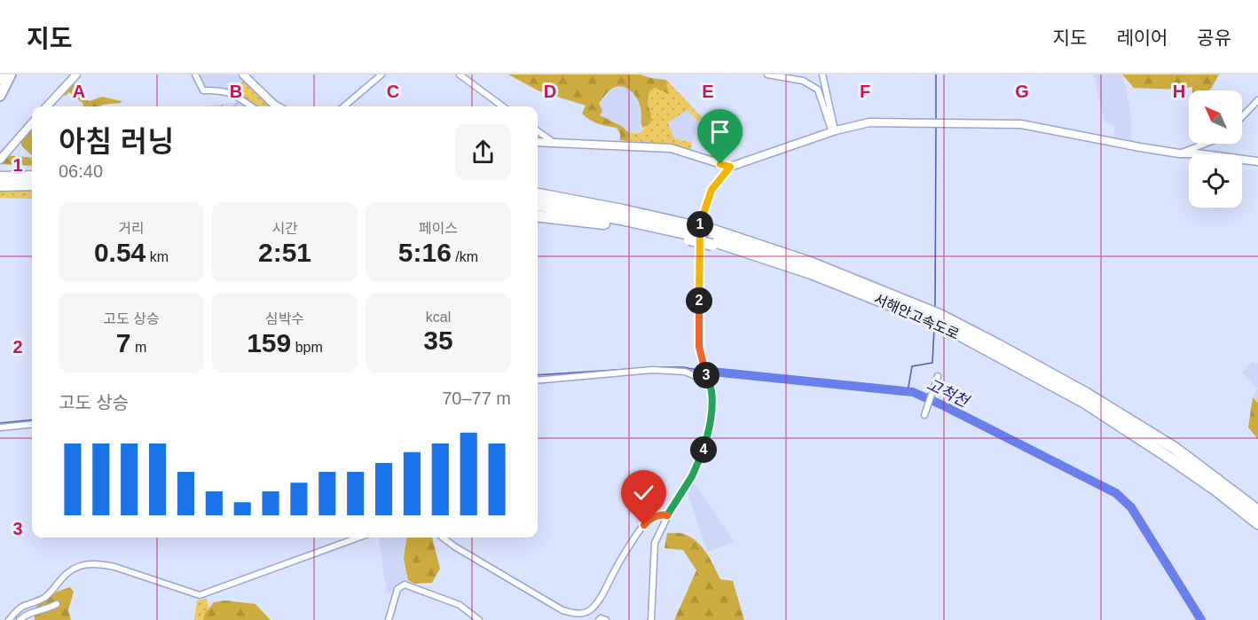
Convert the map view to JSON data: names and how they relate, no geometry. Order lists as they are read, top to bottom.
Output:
{
  "streets": {
    "highway": ["서해안고속도로"]
  },
  "water": ["고척천"],
  "north": "top left",
  "page": {
    "header": "지도",
    "nav": ["지도", "레이어", "공유"],
    "heading": ["아침 러닝", "06:40"],
    "stats": [
      ["거리", "0.54 km"],
      ["시간", "2:51"],
      ["페이스", "5:16 /km"],
      ["고도 상승", "7 m"],
      ["심박수", "159 bpm"],
      ["kcal", "35"]
    ],
    "pins": [
      "1",
      "2",
      "3",
      "4"
    ],
    "chart": ["고도 상승", "70–77 m"]
  },
  "grid": {
    "columns": [
      "A",
      "B",
      "C",
      "D",
      "E",
      "F",
      "G",
      "H"
    ],
    "rows": ["1", "2", "3"]
  }
}
